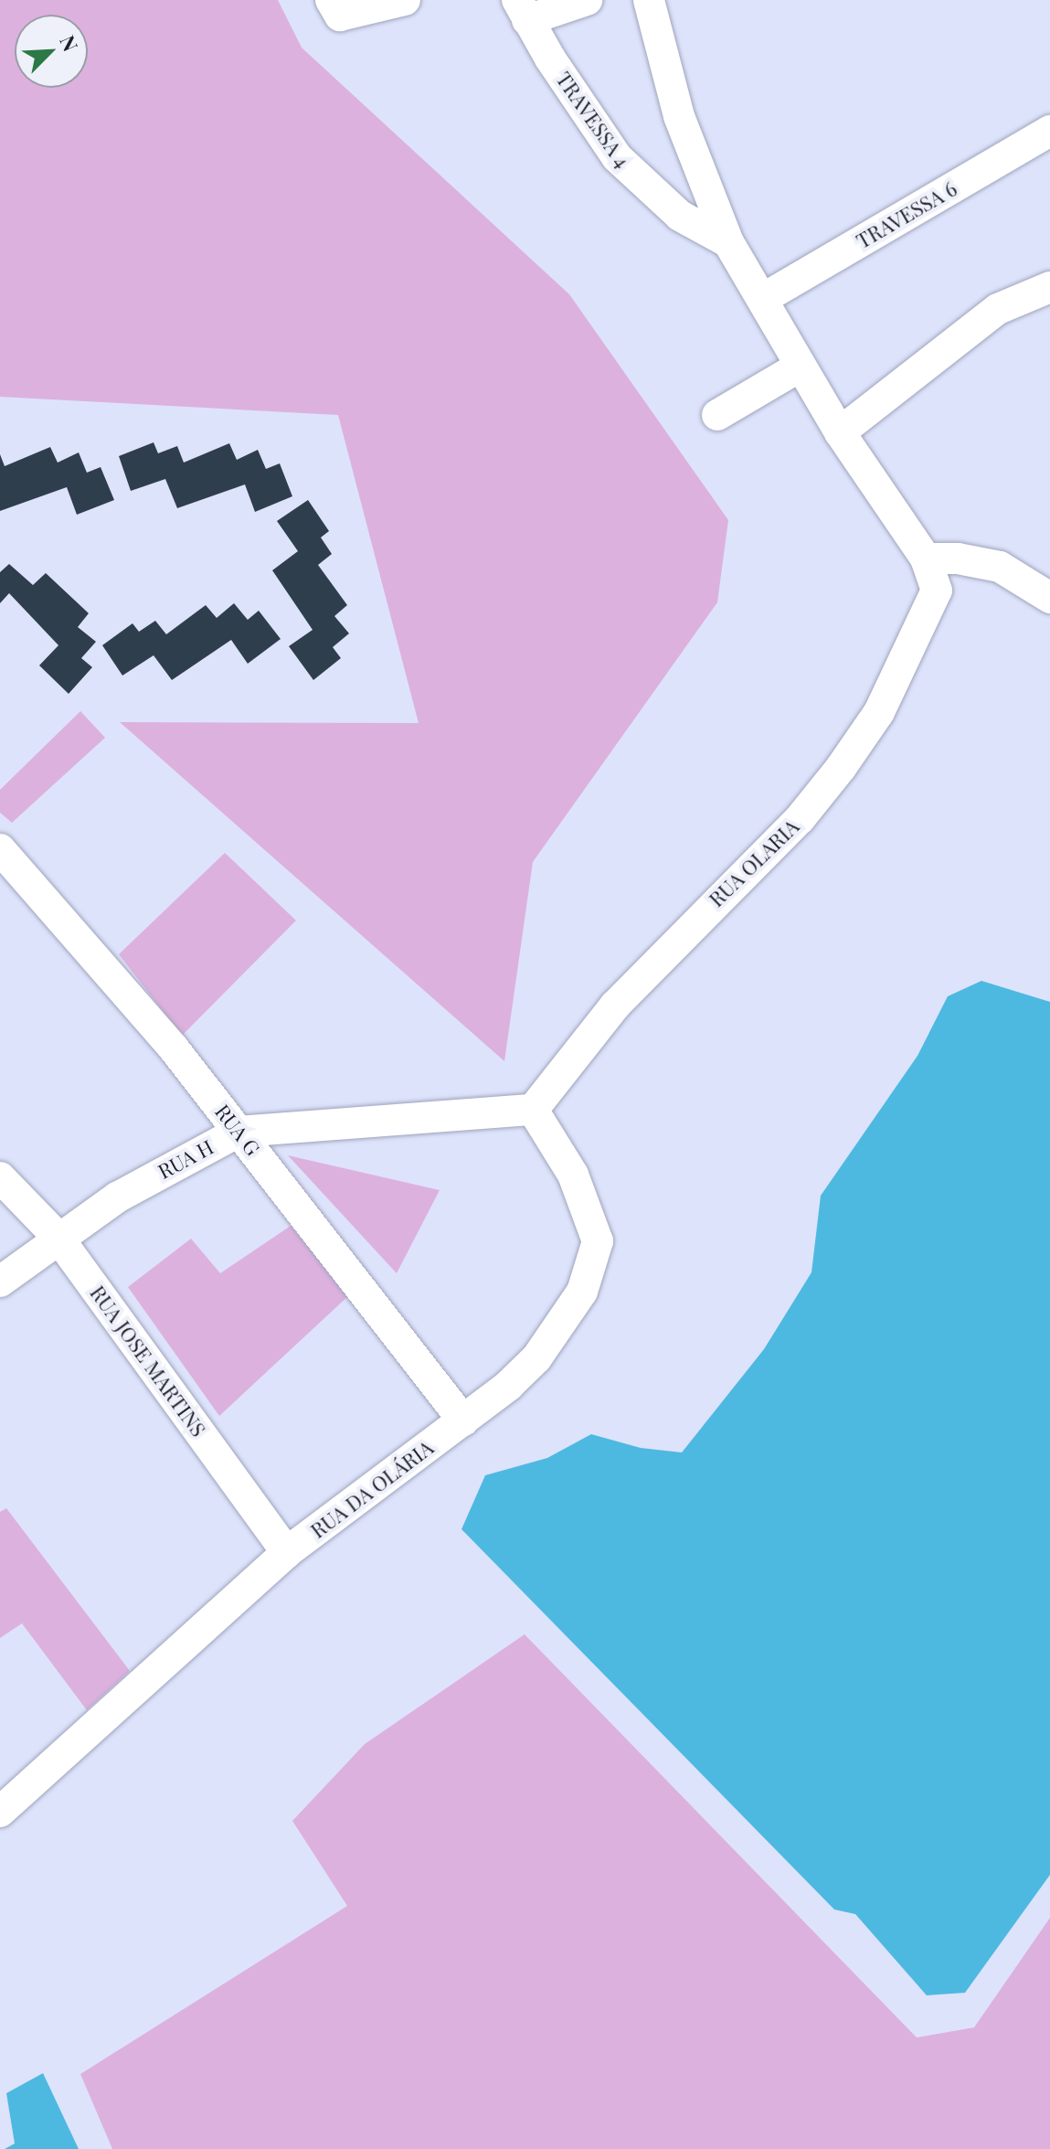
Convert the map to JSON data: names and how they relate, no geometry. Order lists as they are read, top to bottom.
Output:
{
  "streets": {
    "street": [
      "TRAVESSA 4",
      "TRAVESSA 6",
      "RUA OLARIA",
      "RUA G",
      "RUA H",
      "RUA JOSE MARTINS",
      "RUA DA OLÁRIA"
    ]
  },
  "crossings": [
    ["RUA OLARIA", "RUA H"],
    ["RUA OLARIA", "RUA DA OLÁRIA"],
    ["RUA G", "RUA H"],
    ["RUA G", "RUA DA OLÁRIA"],
    ["RUA H", "RUA JOSE MARTINS"],
    ["RUA H", "RUA DA OLÁRIA"],
    ["RUA JOSE MARTINS", "RUA DA OLÁRIA"]
  ],
  "north": "top right"
}
